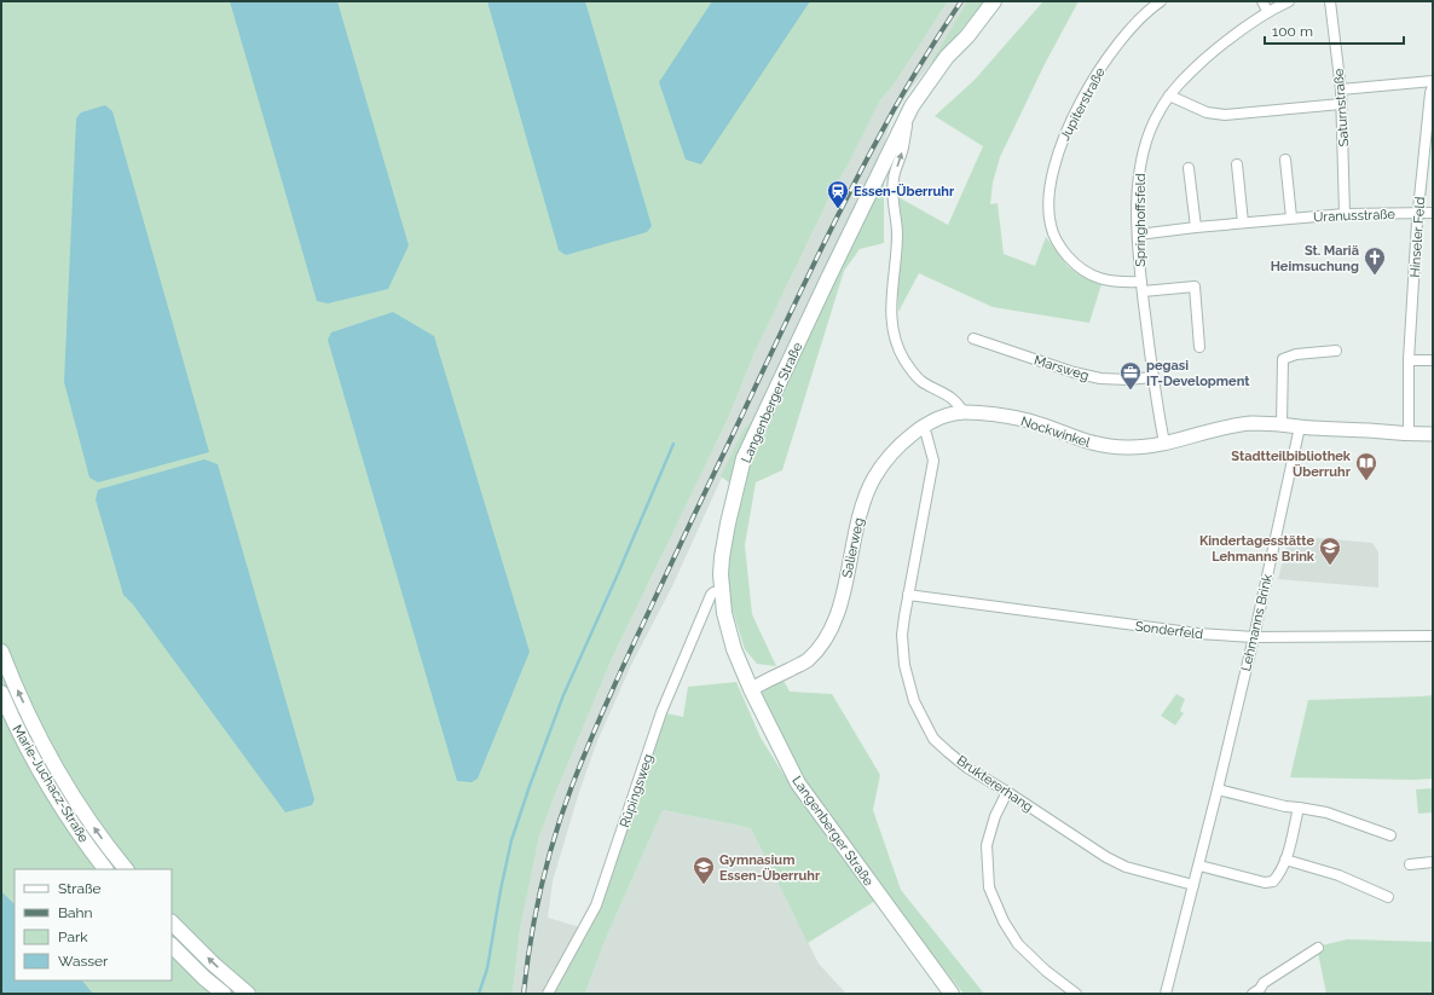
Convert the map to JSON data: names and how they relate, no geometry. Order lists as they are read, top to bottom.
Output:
{
  "streets": {
    "main road": ["Langenberger Straße", "Marie-Juchacz-Straße"],
    "street": [
      "Jupiterstraße",
      "Saturnstraße",
      "Uranusstraße",
      "Springhoffsfeld",
      "Hinseler Feld",
      "Marsweg",
      "Nockwinkel",
      "Salierweg",
      "Lehmanns Brink",
      "Sonderfeld",
      "Bruktererhang",
      "Rüpingsweg"
    ]
  },
  "crossings": [
    ["Jupiterstraße", "Springhoffsfeld"],
    ["Saturnstraße", "Uranusstraße"],
    ["Uranusstraße", "Springhoffsfeld"],
    ["Uranusstraße", "Hinseler Feld"],
    ["Springhoffsfeld", "Marsweg"],
    ["Springhoffsfeld", "Nockwinkel"],
    ["Hinseler Feld", "Nockwinkel"],
    ["Langenberger Straße", "Salierweg"],
    ["Langenberger Straße", "Rüpingsweg"],
    ["Nockwinkel", "Salierweg"],
    ["Nockwinkel", "Lehmanns Brink"],
    ["Salierweg", "Bruktererhang"],
    ["Lehmanns Brink", "Sonderfeld"],
    ["Lehmanns Brink", "Bruktererhang"],
    ["Sonderfeld", "Bruktererhang"]
  ],
  "places": {
    "station": ["Essen-Überruhr"],
    "church": ["St. Mariä Heimsuchung"],
    "office": ["pegasi IT-Development"],
    "library": ["Stadtteilbibliothek Überruhr"],
    "school or university": ["Kindertagesstätte Lehmanns Brink", "Gymnasium Essen-Überruhr"]
  },
  "legend": [
    "Straße",
    "Bahn",
    "Park",
    "Wasser"
  ],
  "scale_bar": "100 m"
}
